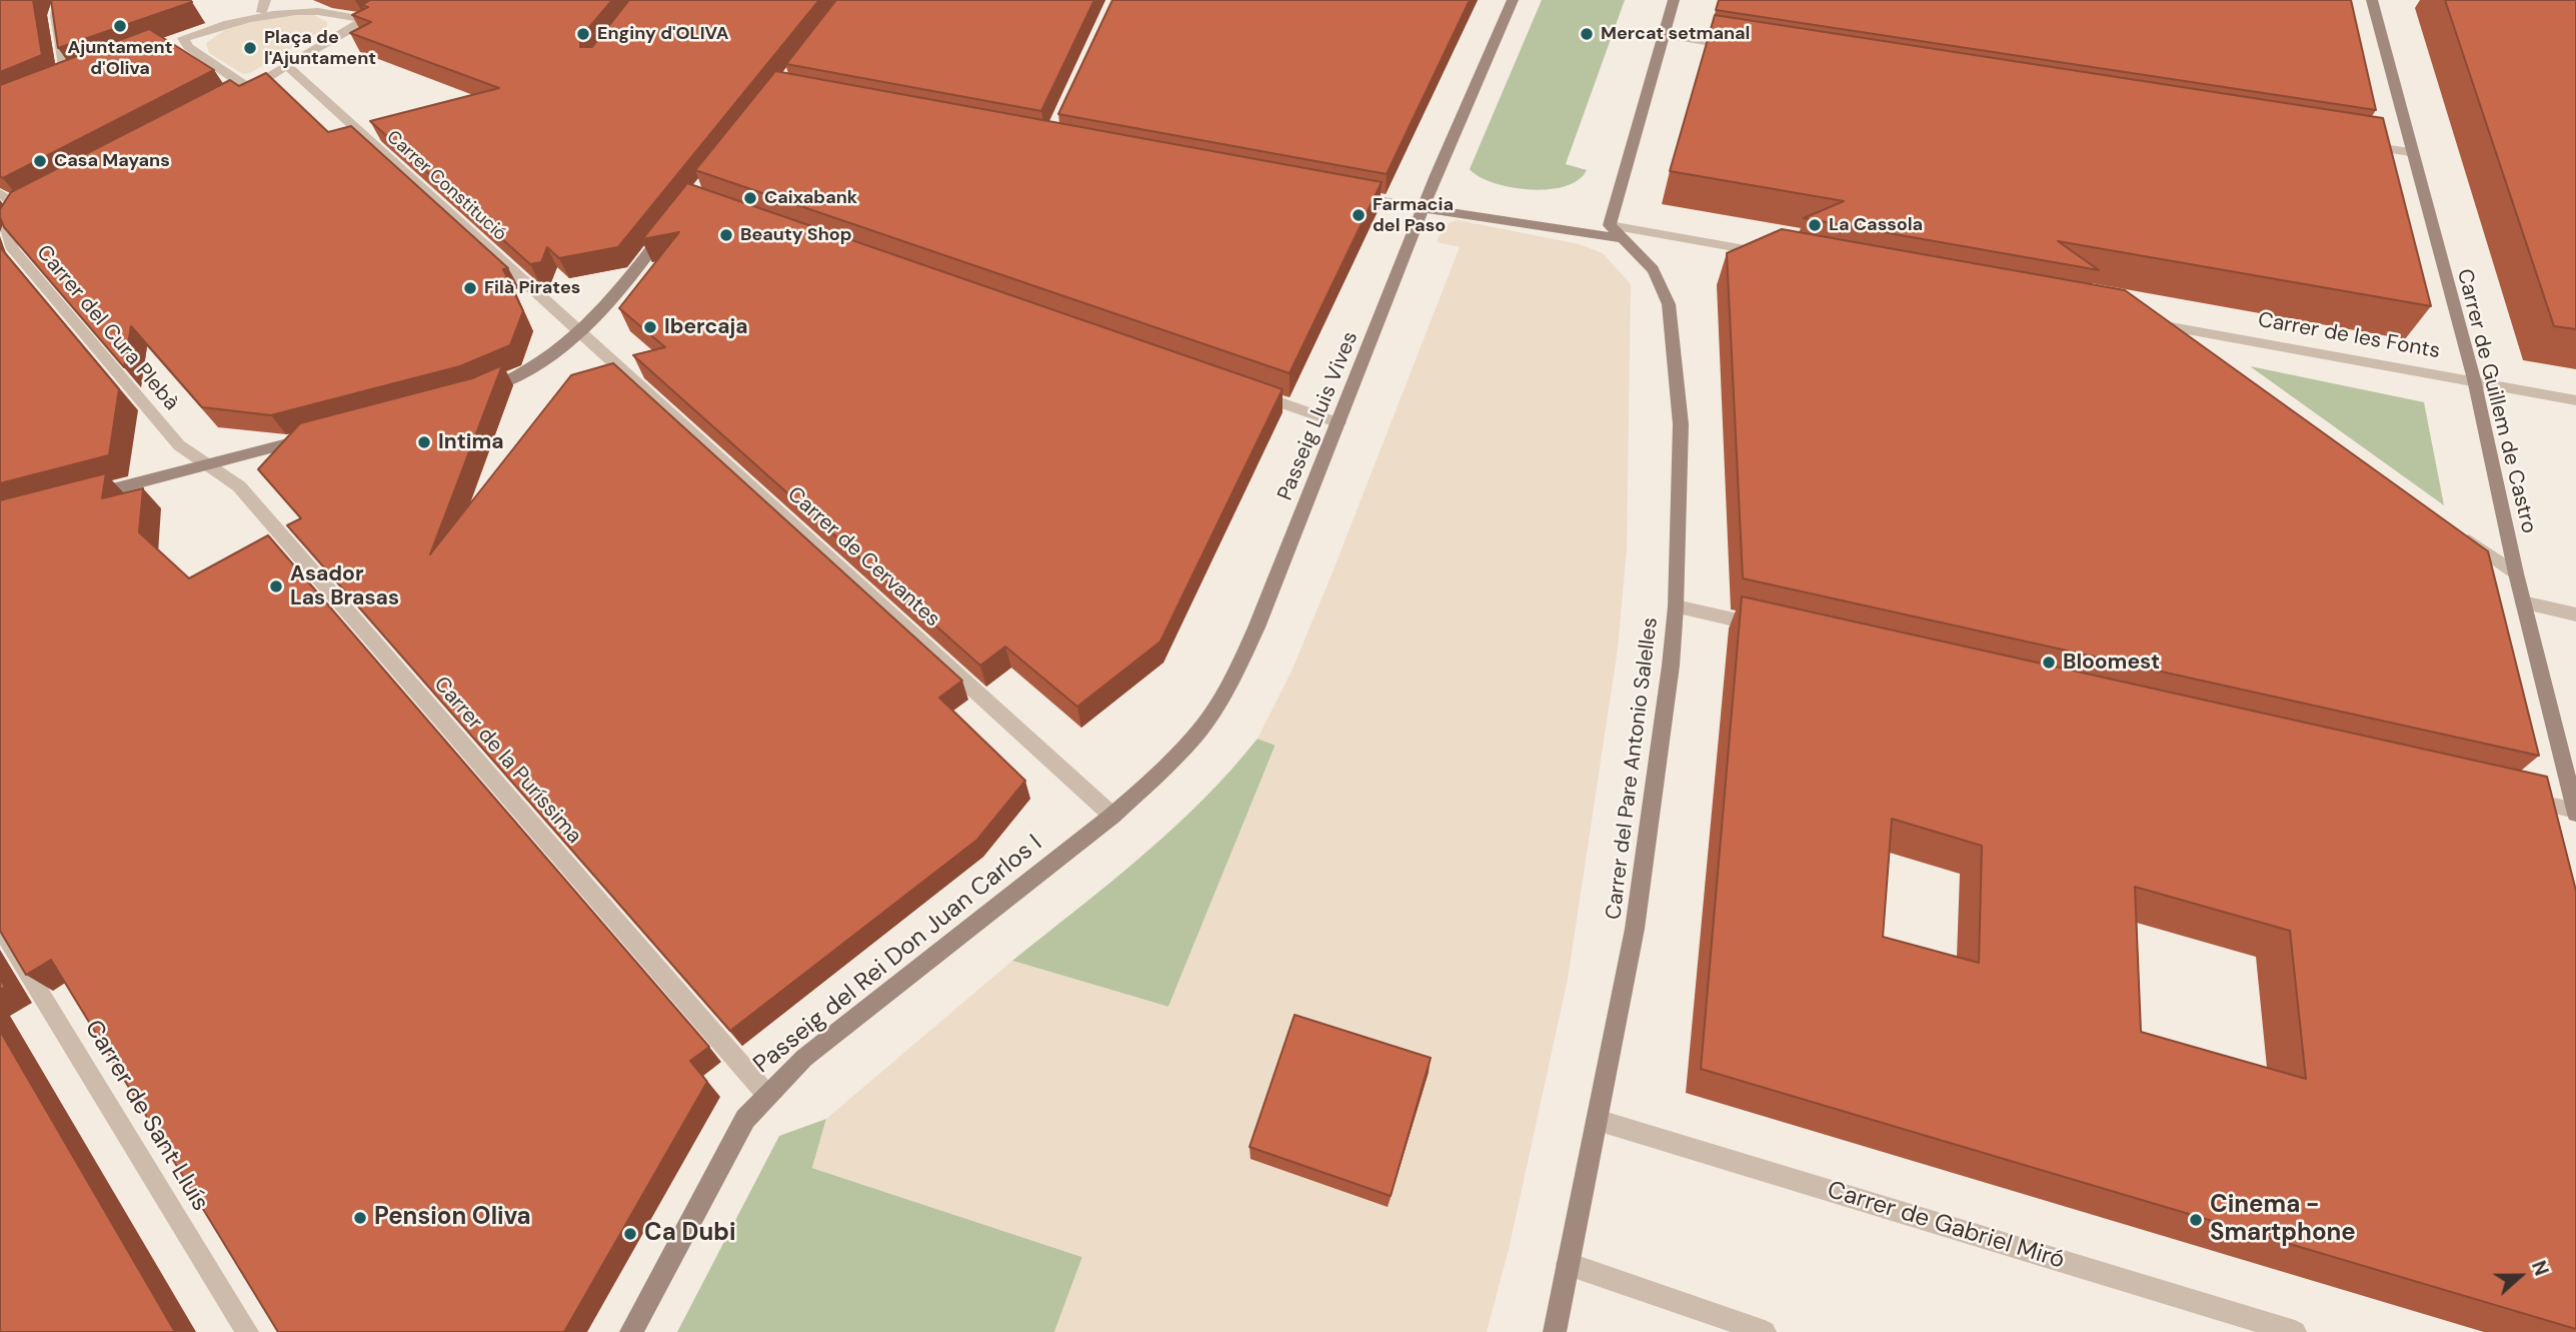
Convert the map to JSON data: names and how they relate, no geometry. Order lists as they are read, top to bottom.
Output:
{
  "streets": {
    "street": [
      "Carrer Constitució",
      "Carrer del Cura Plebà",
      "Carrer de les Fonts",
      "Carrer de Guillem de Castro",
      "Passeig Lluis Vives",
      "Carrer de Cervantes",
      "Carrer de la Puríssima",
      "Carrer del Pare Antonio Salelles",
      "Passeig del Rei Don Juan Carlos I",
      "Carrer de Sant Lluís",
      "Carrer de Gabriel Miró"
    ]
  },
  "crossings": [
    ["Carrer Constitució", "Carrer de Cervantes"],
    ["Carrer del Cura Plebà", "Carrer de la Puríssima"],
    ["Carrer de les Fonts", "Carrer de Guillem de Castro"],
    ["Passeig Lluis Vives", "Carrer de Cervantes"],
    ["Passeig Lluis Vives", "Passeig del Rei Don Juan Carlos I"],
    ["Carrer de Cervantes", "Passeig del Rei Don Juan Carlos I"],
    ["Carrer de la Puríssima", "Passeig del Rei Don Juan Carlos I"],
    ["Carrer del Pare Antonio Salelles", "Carrer de Gabriel Miró"]
  ],
  "places": [
    "Ajuntament d'Oliva",
    "Enginy d'OLIVA",
    "Mercat setmanal",
    "Plaça de l'Ajuntament",
    "Casa Mayans",
    "Caixabank",
    "Farmacia del Paso",
    "La Cassola",
    "Beauty Shop",
    "Filà Pirates",
    "Ibercaja",
    "Intima",
    "Asador Las Brasas",
    "Bloomest",
    "Pension Oliva",
    "Cinema - Smartphone",
    "Ca Dubi"
  ],
  "north": "right"
}
